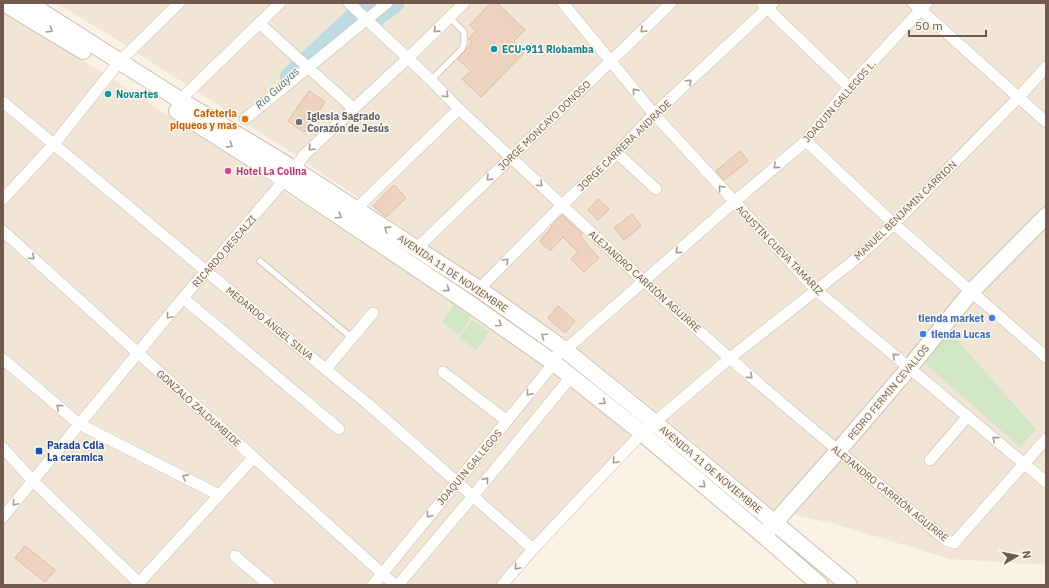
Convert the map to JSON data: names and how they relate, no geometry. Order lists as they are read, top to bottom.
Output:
{
  "streets": {
    "street": [
      "JOAQUIN GALLEGOS L.",
      "JORGE MONCAYO DONOSO",
      "JORGE CARRERA ANDRADE",
      "MANUEL BENJAMIN CARRION",
      "AGUSTIN CUEVA TAMARIZ",
      "RICARDO DESCALZI",
      "AVENIDA 11 DE NOVIEMBRE",
      "ALEJANDRO CARRIÓN AGUIRRE",
      "MEDARDO ÁNGEL SILVA",
      "PEDRO FERMIN CEVALLOS",
      "GONZALO ZALDUMBIDE",
      "JOAQUIN GALLEGOS"
    ]
  },
  "crossings": [
    ["JOAQUIN GALLEGOS L.", "AGUSTIN CUEVA TAMARIZ"],
    ["JOAQUIN GALLEGOS L.", "AVENIDA 11 DE NOVIEMBRE"],
    ["JOAQUIN GALLEGOS L.", "ALEJANDRO CARRIÓN AGUIRRE"],
    ["JOAQUIN GALLEGOS L.", "JOAQUIN GALLEGOS"],
    ["JORGE MONCAYO DONOSO", "AGUSTIN CUEVA TAMARIZ"],
    ["JORGE MONCAYO DONOSO", "AVENIDA 11 DE NOVIEMBRE"],
    ["JORGE MONCAYO DONOSO", "ALEJANDRO CARRIÓN AGUIRRE"],
    ["JORGE CARRERA ANDRADE", "AGUSTIN CUEVA TAMARIZ"],
    ["JORGE CARRERA ANDRADE", "AVENIDA 11 DE NOVIEMBRE"],
    ["JORGE CARRERA ANDRADE", "ALEJANDRO CARRIÓN AGUIRRE"],
    ["MANUEL BENJAMIN CARRION", "AGUSTIN CUEVA TAMARIZ"],
    ["MANUEL BENJAMIN CARRION", "AVENIDA 11 DE NOVIEMBRE"],
    ["MANUEL BENJAMIN CARRION", "ALEJANDRO CARRIÓN AGUIRRE"],
    ["MANUEL BENJAMIN CARRION", "MEDARDO ÁNGEL SILVA"],
    ["AGUSTIN CUEVA TAMARIZ", "ALEJANDRO CARRIÓN AGUIRRE"],
    ["AGUSTIN CUEVA TAMARIZ", "PEDRO FERMIN CEVALLOS"],
    ["RICARDO DESCALZI", "AVENIDA 11 DE NOVIEMBRE"],
    ["RICARDO DESCALZI", "ALEJANDRO CARRIÓN AGUIRRE"],
    ["RICARDO DESCALZI", "MEDARDO ÁNGEL SILVA"],
    ["RICARDO DESCALZI", "GONZALO ZALDUMBIDE"],
    ["AVENIDA 11 DE NOVIEMBRE", "PEDRO FERMIN CEVALLOS"],
    ["AVENIDA 11 DE NOVIEMBRE", "JOAQUIN GALLEGOS"],
    ["ALEJANDRO CARRIÓN AGUIRRE", "PEDRO FERMIN CEVALLOS"],
    ["MEDARDO ÁNGEL SILVA", "JOAQUIN GALLEGOS"],
    ["GONZALO ZALDUMBIDE", "JOAQUIN GALLEGOS"]
  ],
  "one_way": [
    "JOAQUIN GALLEGOS L.",
    "JORGE CARRERA ANDRADE",
    "AGUSTIN CUEVA TAMARIZ",
    "RICARDO DESCALZI"
  ],
  "water": ["Rio Guayas"],
  "places": {
    "other": [
      "ECU-911 Riobamba",
      "Novartes",
      "Cafeteria piqueos y mas",
      "Iglesia Sagrado Corazón de Jesús",
      "Hotel La Colina",
      "tienda market",
      "tienda Lucas"
    ],
    "transit": ["Parada Cdla La ceramica"]
  },
  "scale_bar": "50 m",
  "north": "right"
}
